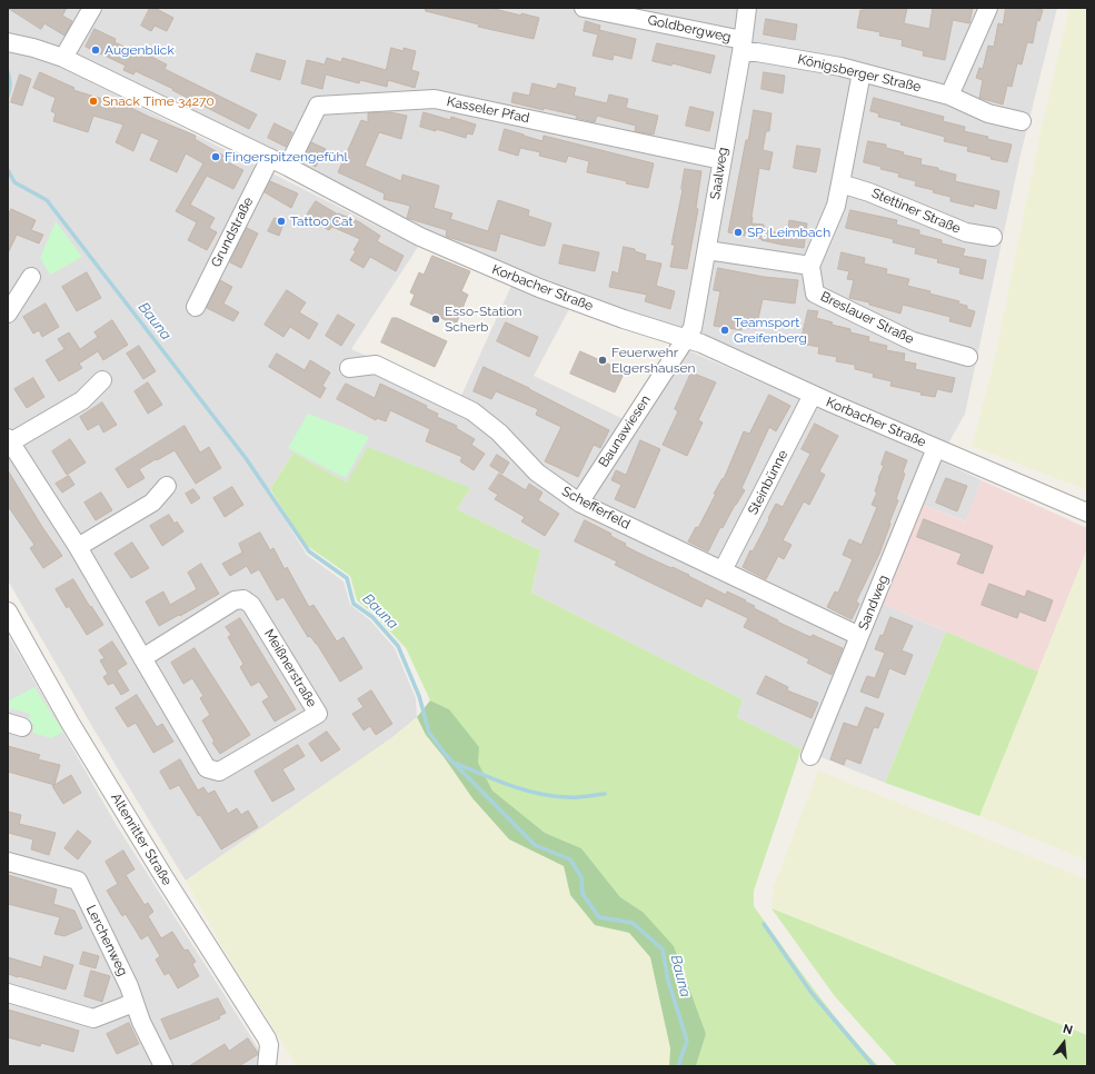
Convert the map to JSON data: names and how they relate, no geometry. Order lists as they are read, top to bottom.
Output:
{
  "streets": {
    "street": [
      "Goldbergweg",
      "Königsberger Straße",
      "Kasseler Pfad",
      "Saalweg",
      "Stettiner Straße",
      "Grundstraße",
      "Korbacher Straße",
      "Breslauer Straße",
      "Baunawiesen",
      "Steinbünne",
      "Schefferfeld",
      "Sandweg",
      "Meißnerstraße",
      "Altenritter Straße",
      "Lerchenweg"
    ]
  },
  "crossings": [
    ["Goldbergweg", "Königsberger Straße"],
    ["Goldbergweg", "Saalweg"],
    ["Königsberger Straße", "Saalweg"],
    ["Kasseler Pfad", "Saalweg"],
    ["Kasseler Pfad", "Korbacher Straße"],
    ["Saalweg", "Korbacher Straße"],
    ["Saalweg", "Baunawiesen"],
    ["Grundstraße", "Korbacher Straße"],
    ["Korbacher Straße", "Baunawiesen"],
    ["Korbacher Straße", "Steinbünne"],
    ["Korbacher Straße", "Sandweg"],
    ["Baunawiesen", "Schefferfeld"],
    ["Steinbünne", "Schefferfeld"],
    ["Schefferfeld", "Sandweg"]
  ],
  "water": ["Bauna"],
  "places": [
    "Augenblick",
    "Snack Time 34270",
    "Fingerspitzengefühl",
    "Tattoo Cat",
    "SP: Leimbach",
    "Esso-Station Scherb",
    "Teamsport Greifenberg",
    "Feuerwehr Elgershausen"
  ],
  "north": "top"
}
